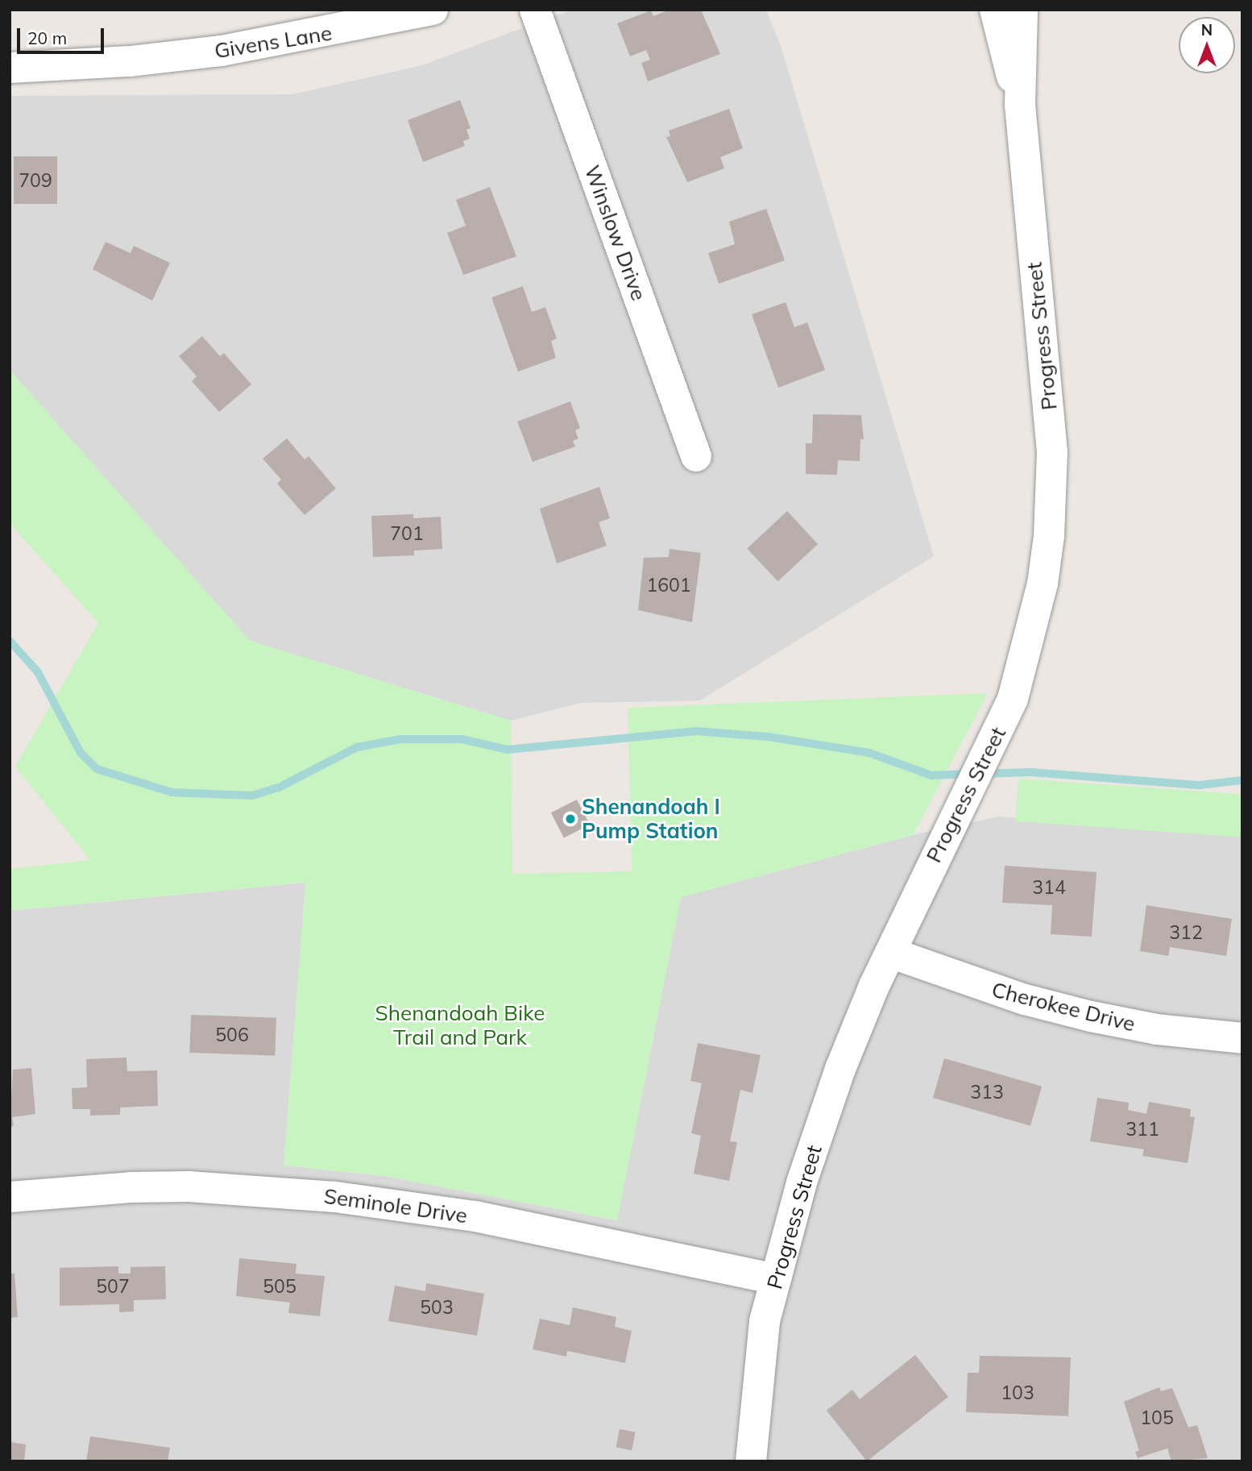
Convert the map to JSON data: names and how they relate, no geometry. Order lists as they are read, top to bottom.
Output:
{
  "streets": {
    "street": [
      "Givens Lane",
      "Winslow Drive",
      "Progress Street",
      "Cherokee Drive",
      "Seminole Drive"
    ]
  },
  "crossings": [
    ["Progress Street", "Cherokee Drive"],
    ["Progress Street", "Seminole Drive"]
  ],
  "parks": ["Shenandoah Bike Trail and Park"],
  "places": ["Shenandoah I Pump Station"],
  "house_numbers": [
    "709",
    "701",
    "1601",
    "314",
    "312",
    "506",
    "313",
    "311",
    "507",
    "505",
    "503",
    "103",
    "105"
  ],
  "scale_bar": "20 m",
  "north": "top"
}
